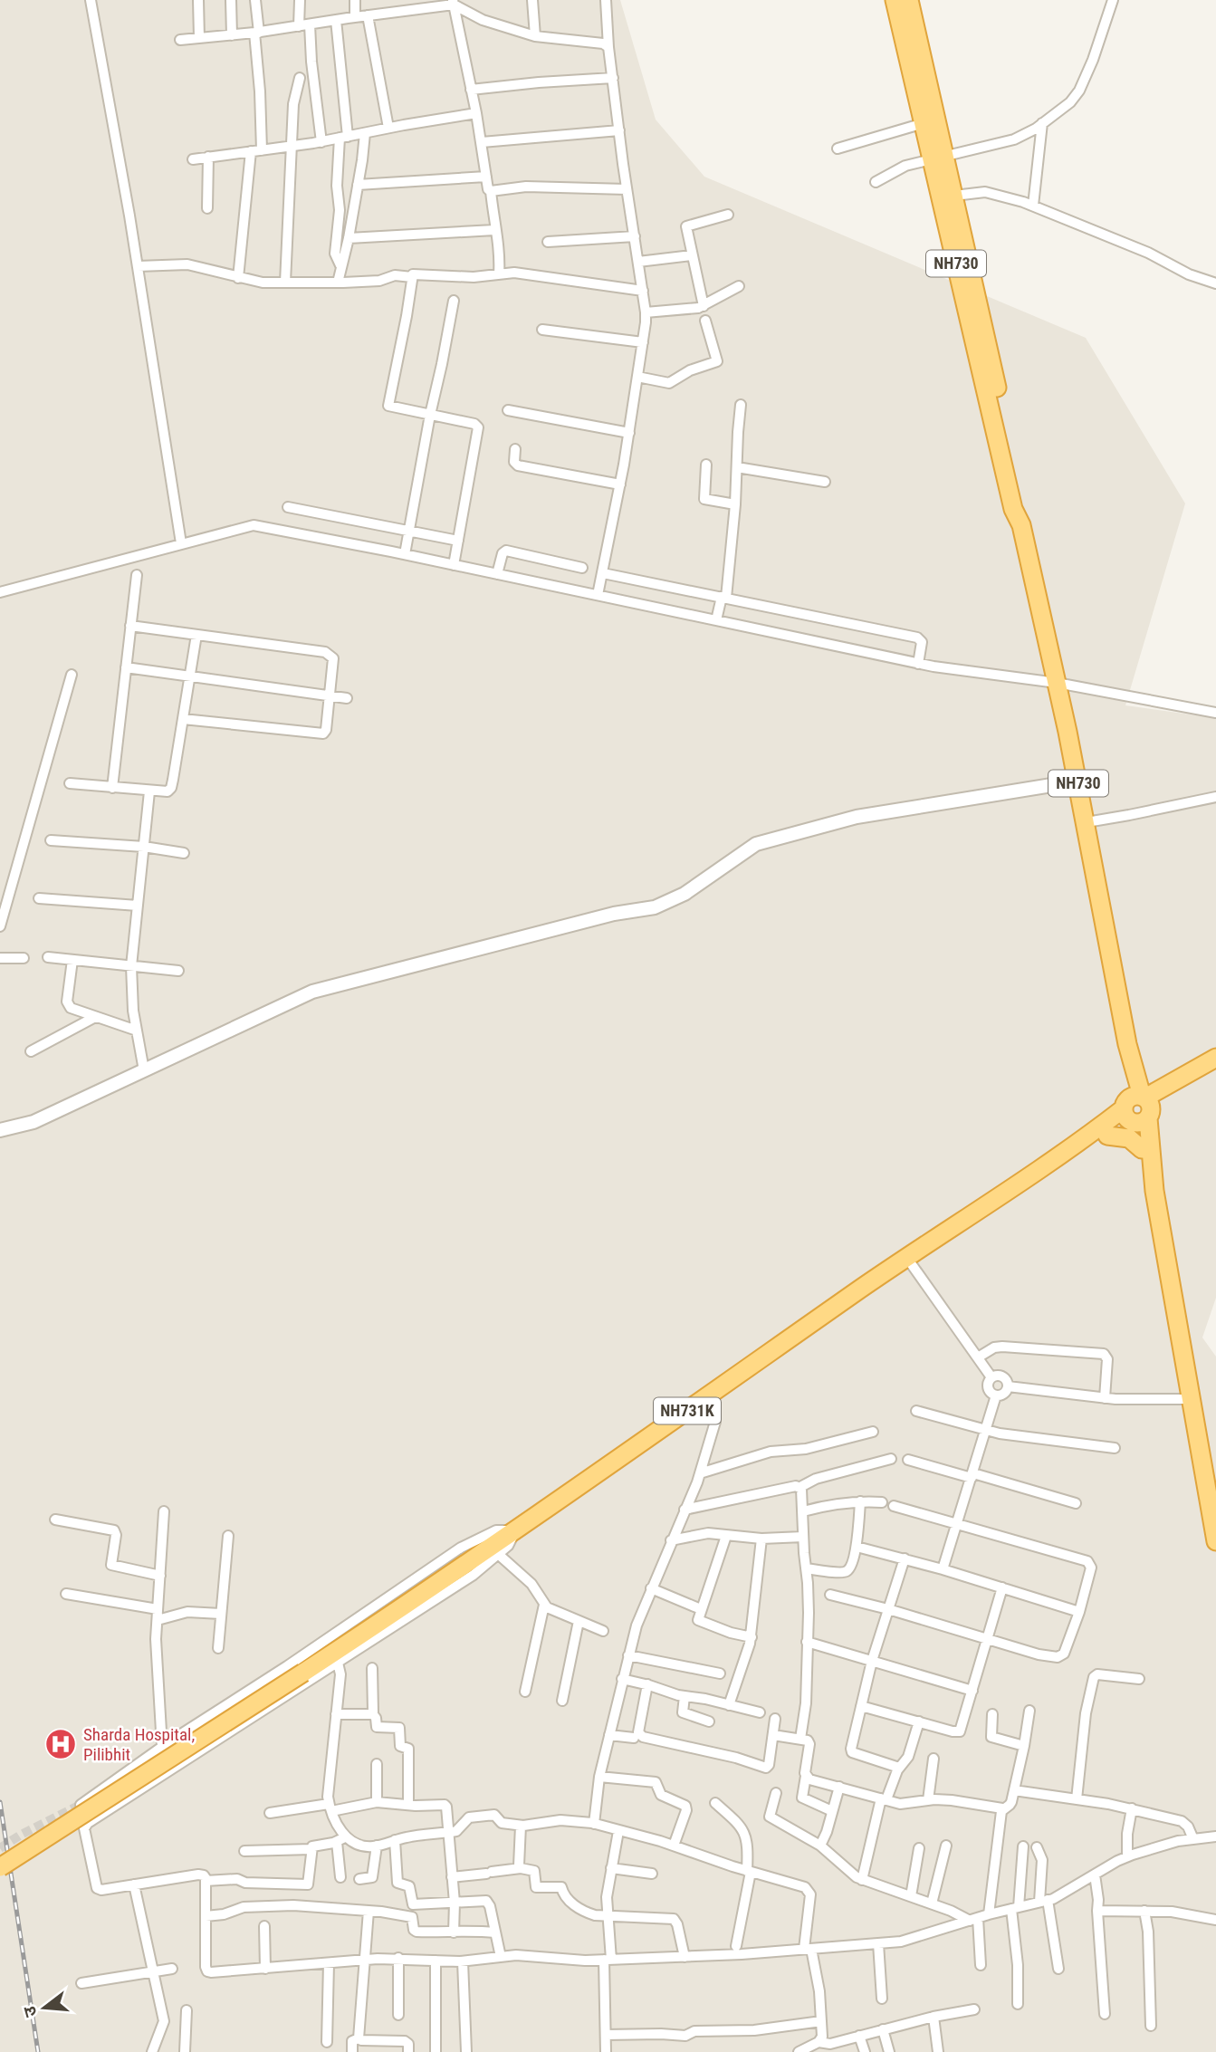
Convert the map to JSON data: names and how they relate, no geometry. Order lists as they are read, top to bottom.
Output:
{
  "streets": {
    "highway": ["NH730", "NH731K"]
  },
  "crossings": [
    ["NH730", "NH731K"]
  ],
  "places": {
    "hospital": ["Sharda Hospital, Pilibhit"]
  },
  "north": "left"
}
